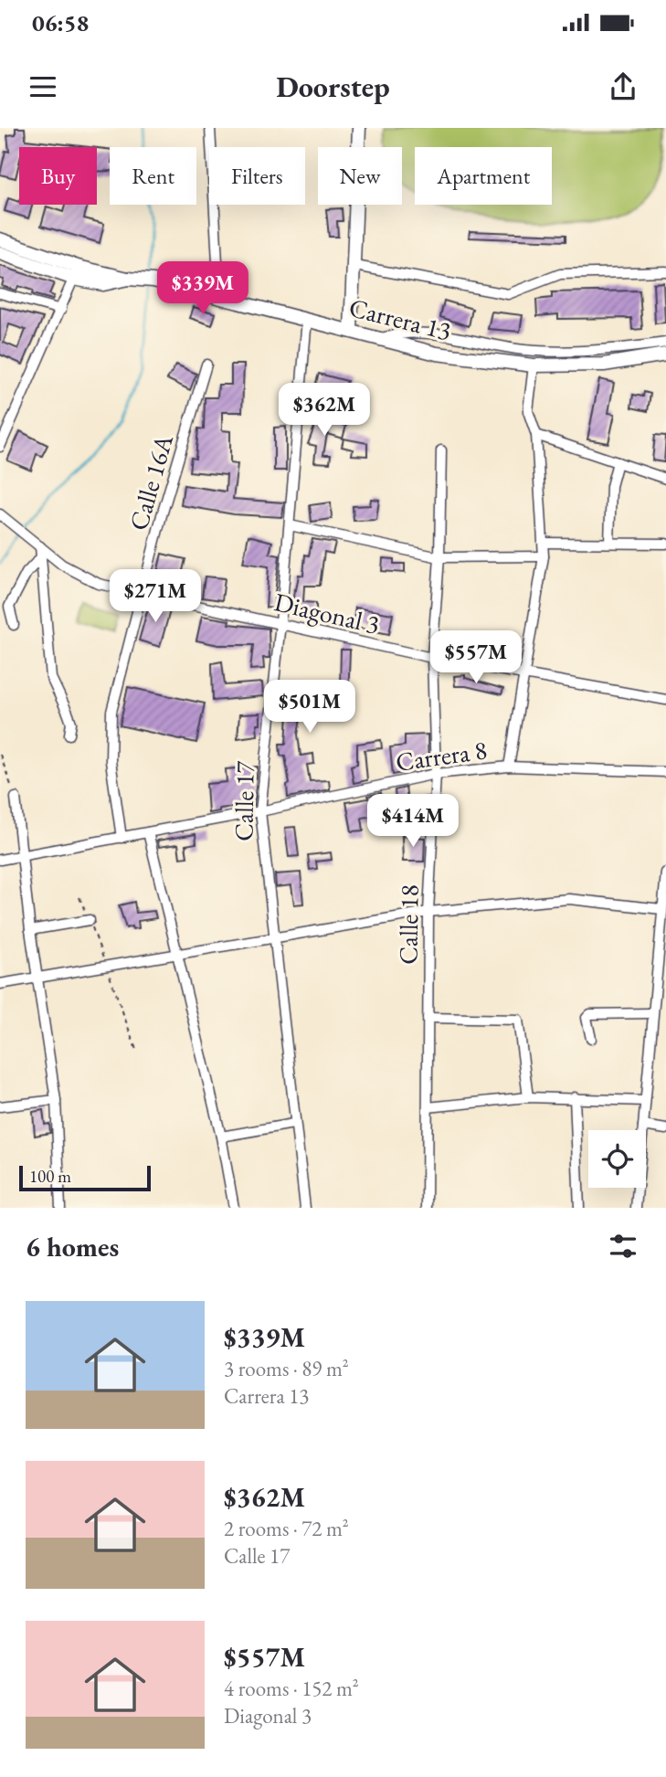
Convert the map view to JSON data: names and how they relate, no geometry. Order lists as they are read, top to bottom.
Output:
{
  "streets": {
    "street": [
      "Carrera 13",
      "Calle 16A",
      "Diagonal 3",
      "Carrera 8",
      "Calle 17",
      "Calle 18"
    ]
  },
  "crossings": [
    ["Carrera 13", "Calle 17"],
    ["Calle 16A", "Diagonal 3"],
    ["Calle 16A", "Carrera 8"],
    ["Diagonal 3", "Calle 17"],
    ["Diagonal 3", "Calle 18"],
    ["Carrera 8", "Calle 17"],
    ["Carrera 8", "Calle 18"]
  ],
  "scale_bar": "100 m",
  "page": {
    "status": "06:58",
    "header": "Doorstep",
    "chip": [
      "Buy",
      "Rent",
      "Filters",
      "New",
      "Apartment"
    ],
    "price": [
      "$339M",
      "$362M",
      "$271M",
      "$557M",
      "$501M",
      "$414M"
    ],
    "scale": "100 m",
    "heading": "6 homes",
    "list": [
      {
        "name": "$339M",
        "note": "3 rooms · 89 m² · Carrera 13"
      },
      {
        "name": "$362M",
        "note": "2 rooms · 72 m² · Calle 17"
      },
      {
        "name": "$557M",
        "note": "4 rooms · 152 m² · Diagonal 3"
      }
    ]
  }
}
